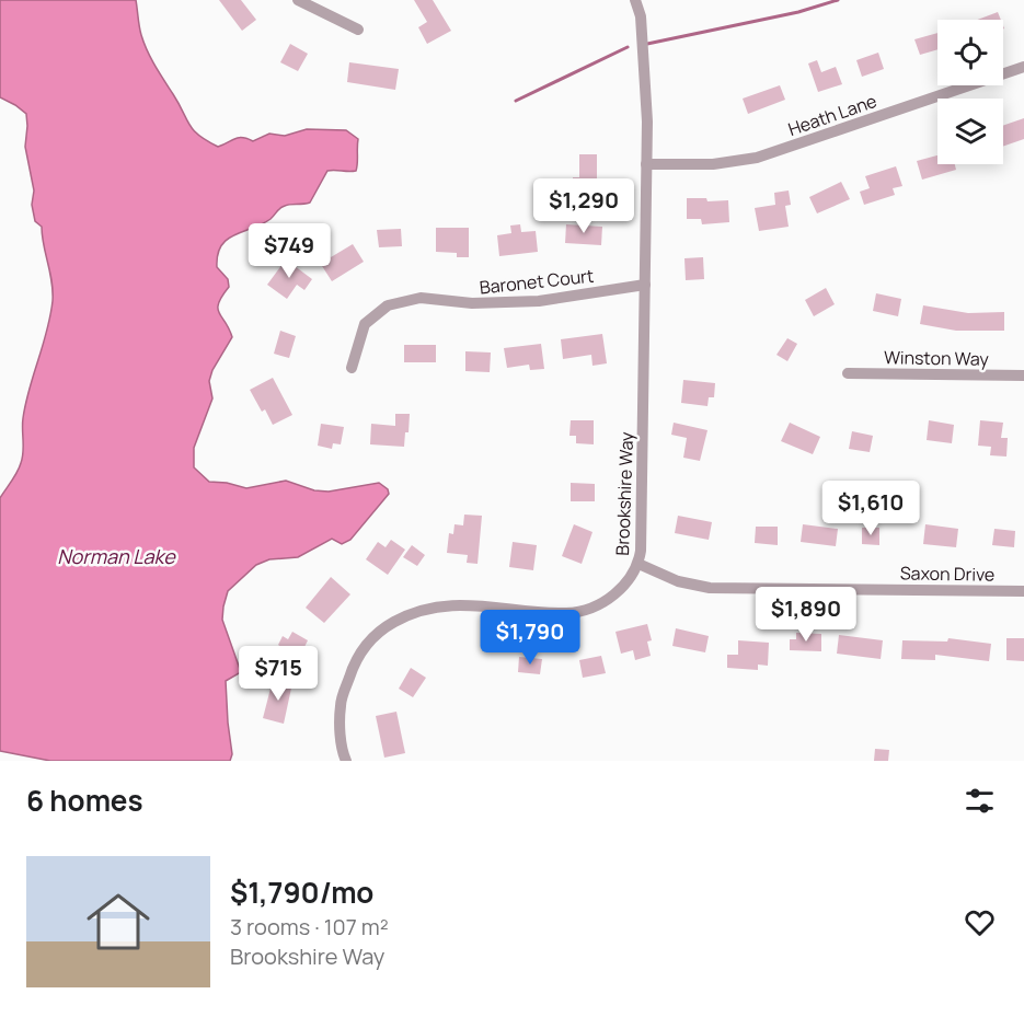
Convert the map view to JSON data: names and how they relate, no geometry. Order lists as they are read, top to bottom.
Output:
{
  "streets": {
    "street": [
      "Heath Lane",
      "Baronet Court",
      "Winston Way",
      "Brookshire Way",
      "Saxon Drive"
    ]
  },
  "crossings": [
    ["Heath Lane", "Brookshire Way"],
    ["Baronet Court", "Brookshire Way"],
    ["Brookshire Way", "Saxon Drive"]
  ],
  "water": ["Norman Lake"],
  "page": {
    "price": [
      "$1,290",
      "$749",
      "$1,610",
      "$1,890",
      "$1,790",
      "$715"
    ],
    "heading": "6 homes",
    "list": [
      {
        "name": "$1,790/mo",
        "note": "3 rooms · 107 m² · Brookshire Way"
      }
    ]
  }
}
